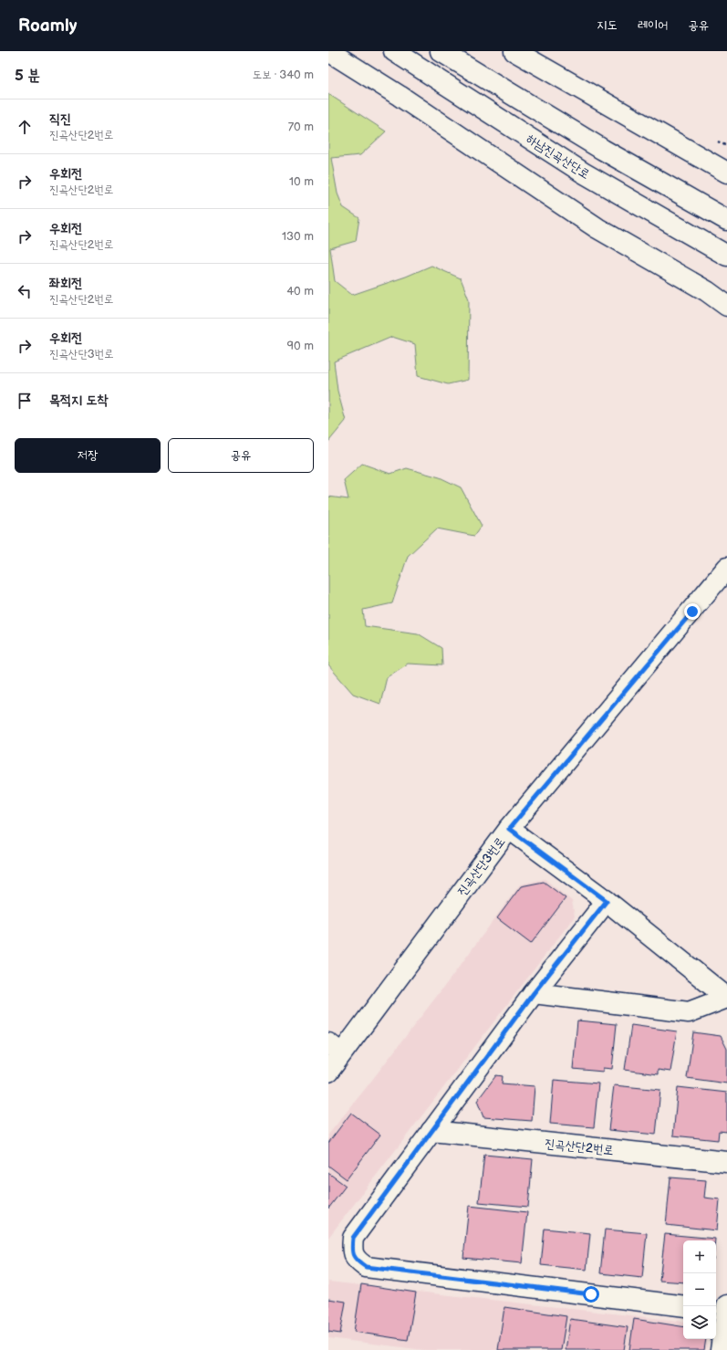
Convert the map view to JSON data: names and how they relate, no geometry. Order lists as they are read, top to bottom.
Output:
{
  "streets": {
    "main road": ["하남진곡산단로", "진곡산단3번로", "진곡산단2번로"]
  },
  "page": {
    "header": "Roamly",
    "nav": ["지도", "레이어", "공유"],
    "heading": ["5 분", "도보 · 340 m"],
    "list": [
      ["직진", "진곡산단2번로", "70 m"],
      ["우회전", "진곡산단2번로", "10 m"],
      ["우회전", "진곡산단2번로", "130 m"],
      ["좌회전", "진곡산단2번로", "40 m"],
      ["우회전", "진곡산단3번로", "90 m"],
      "목적지 도착"
    ],
    "buttons": ["저장", "공유"],
    "map_buttons": ["+", "−"]
  }
}
